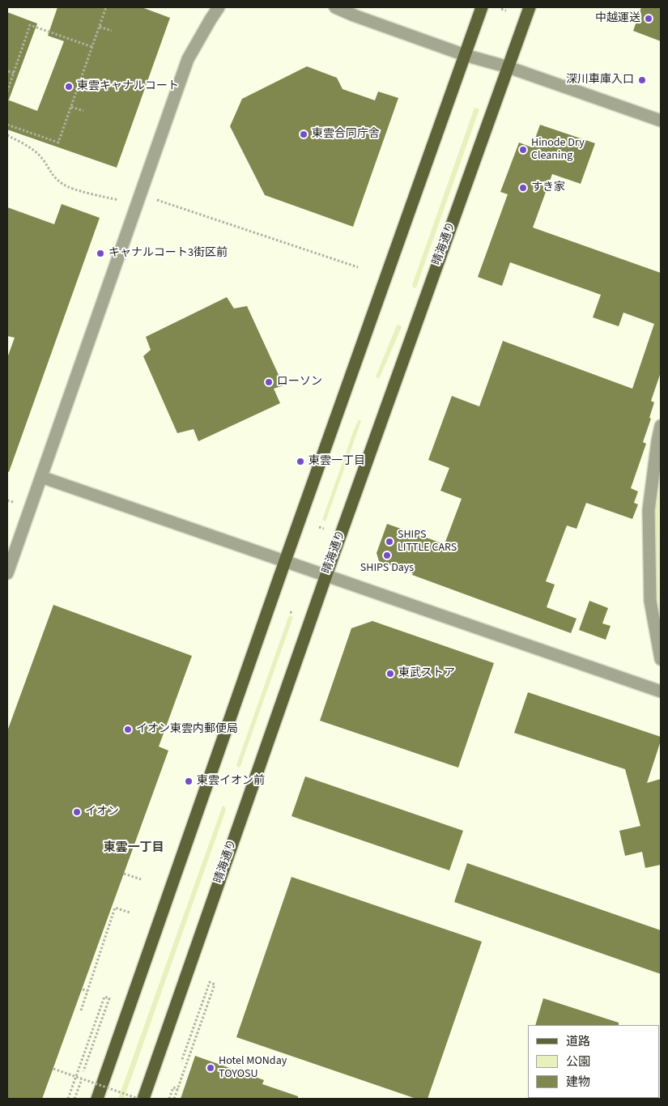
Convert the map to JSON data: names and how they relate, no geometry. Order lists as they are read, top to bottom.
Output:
{
  "streets": {
    "main road": ["晴海通り"]
  },
  "districts": ["東雲一丁目"],
  "places": [
    "中越運送",
    "深川車庫入口",
    "東雲キャナルコート",
    "東雲合同庁舎",
    "Hinode Dry Cleaning",
    "すき家",
    "キャナルコート3街区前",
    "ローソン",
    "東雲一丁目",
    "SHIPS LITTLE CARS",
    "SHIPS Days",
    "東武ストア",
    "イオン東雲内郵便局",
    "東雲イオン前",
    "イオン",
    "Hotel MONday TOYOSU"
  ],
  "legend": ["道路", "公園", "建物"]
}
